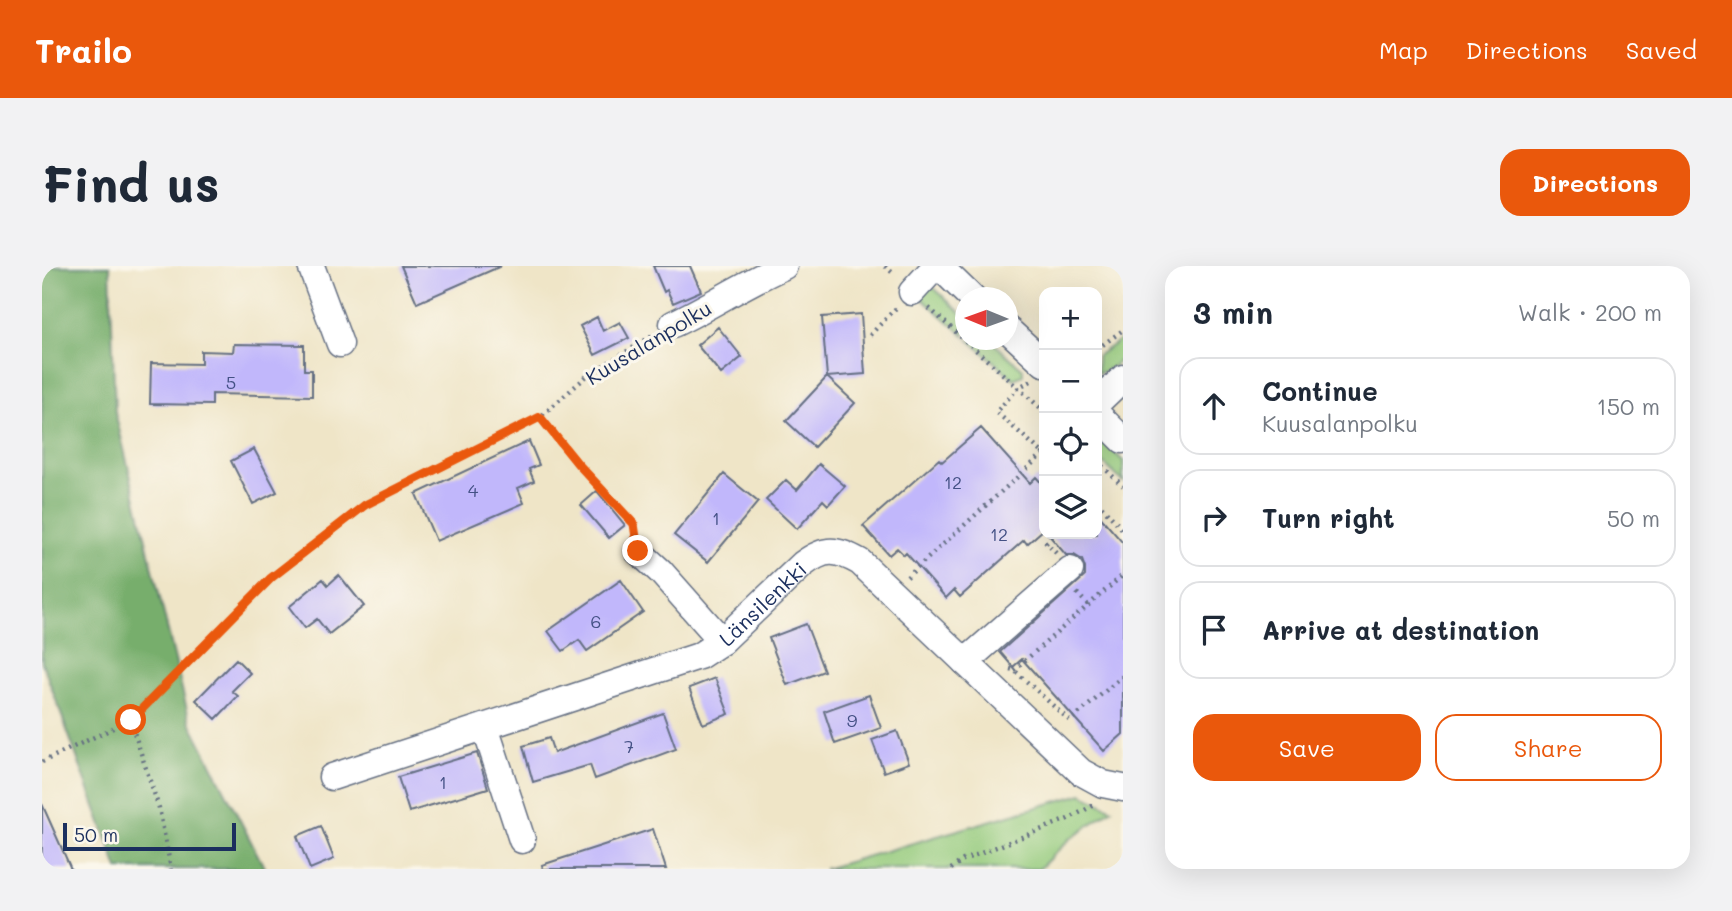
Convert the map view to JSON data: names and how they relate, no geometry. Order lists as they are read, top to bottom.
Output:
{
  "streets": {
    "street": ["Kuusalanpolku", "Länsilenkki"]
  },
  "house_numbers": [
    "5",
    "12",
    "4",
    "1",
    "12",
    "6",
    "9",
    "7",
    "1"
  ],
  "scale_bar": "50 m",
  "north": "left",
  "page": {
    "header": "Trailo",
    "nav": ["Map", "Directions", "Saved"],
    "buttons": [
      "Directions",
      ["Save", "Share"]
    ],
    "title": "Find us",
    "heading": ["3 min", "Walk · 200 m"],
    "map_buttons": ["+", "−"],
    "list": [
      ["Continue", "Kuusalanpolku", "150 m"],
      ["Turn right", "50 m"],
      "Arrive at destination"
    ],
    "scale": "50 m"
  }
}
